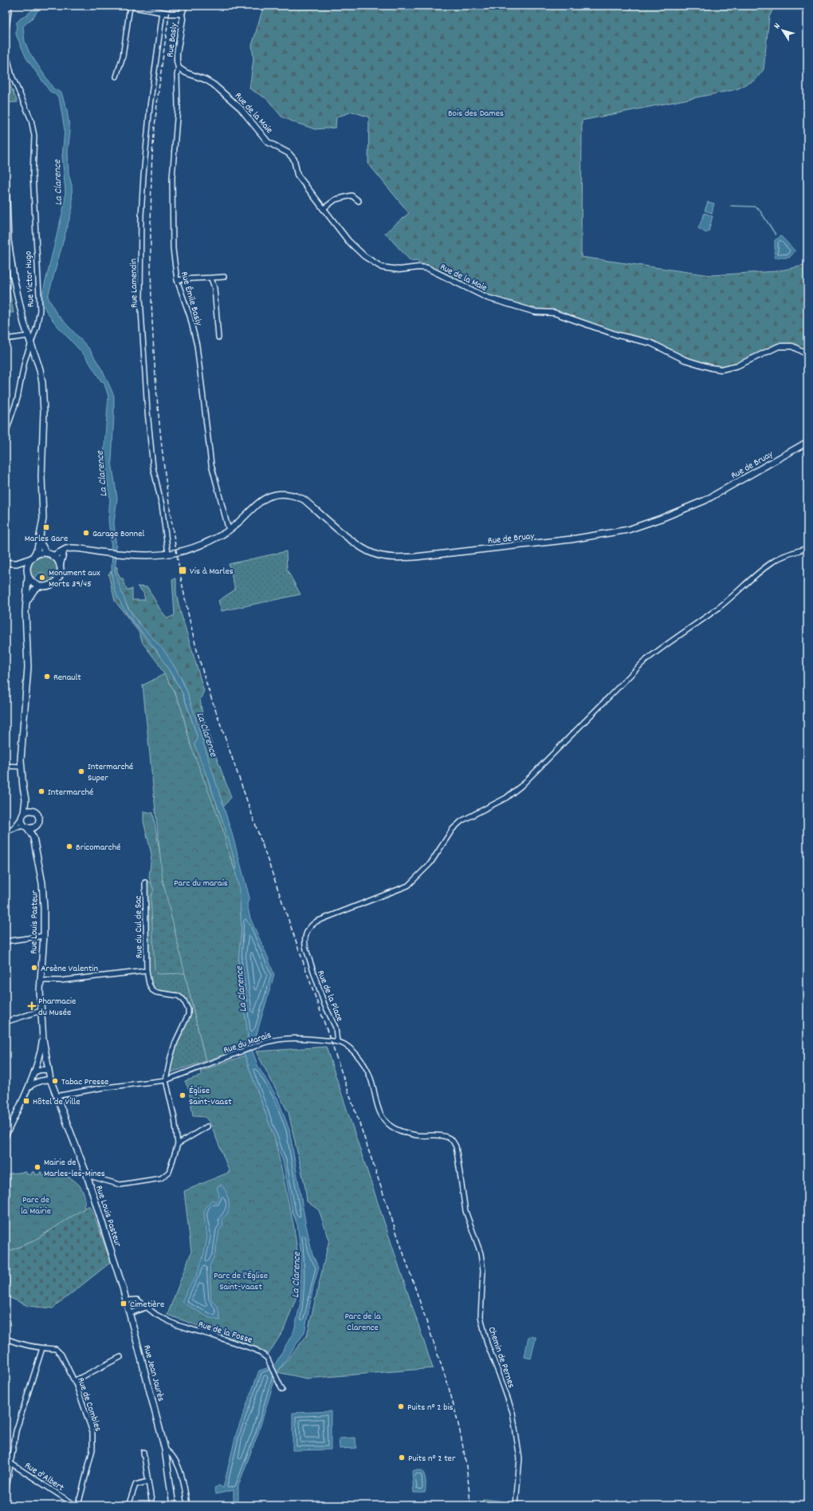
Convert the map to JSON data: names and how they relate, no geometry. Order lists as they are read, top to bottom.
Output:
{
  "streets": {
    "main road": ["Rue de Bruay", "Rue Louis Pasteur", "Rue Jean Jaurès"],
    "street": [
      "Rue Basly",
      "Rue de la Maie",
      "Rue Victor Hugo",
      "Rue Lamendin",
      "Rue Émile Basly",
      "Rue du Cul de Sac",
      "Rue de la Place",
      "Rue du Marais",
      "Rue de la Fosse",
      "Chemin de Pernes",
      "Rue de Combles",
      "Rue d'Albert"
    ]
  },
  "crossings": [
    ["Rue Basly", "Rue de la Maie"],
    ["Rue Basly", "Rue Émile Basly"],
    ["Rue de la Maie", "Rue Émile Basly"],
    ["Rue Lamendin", "Rue de Bruay"],
    ["Rue Émile Basly", "Rue de Bruay"],
    ["Rue Louis Pasteur", "Rue du Marais"],
    ["Rue Louis Pasteur", "Rue de la Fosse"],
    ["Rue Louis Pasteur", "Rue Jean Jaurès"],
    ["Rue du Cul de Sac", "Rue du Marais"],
    ["Rue de la Place", "Rue du Marais"],
    ["Rue de la Place", "Chemin de Pernes"],
    ["Rue du Marais", "Chemin de Pernes"],
    ["Rue de la Fosse", "Rue Jean Jaurès"]
  ],
  "water": ["La Clarence"],
  "parks": [
    "Bois des Dames",
    "Parc du marais",
    "Parc de la Mairie",
    "Parc de l'Église Saint-Vaast",
    "Parc de la Clarence"
  ],
  "places": {
    "transit": [
      "Marles Gare",
      "Vis à Marles",
      "Hôtel de Ville",
      "Cimetière"
    ],
    "other": [
      "Garage Bonnel",
      "Monument aux Morts 39/45",
      "Renault",
      "Intermarché Super",
      "Intermarché",
      "Bricomarché",
      "Arsène Valentin",
      "Tabac Presse",
      "Église Saint-Vaast",
      "Mairie de Marles-les-Mines",
      "Puits n° 2 bis",
      "Puits n° 2 ter"
    ],
    "health": ["Pharmacie du Musée"]
  },
  "north": "top left"
}
